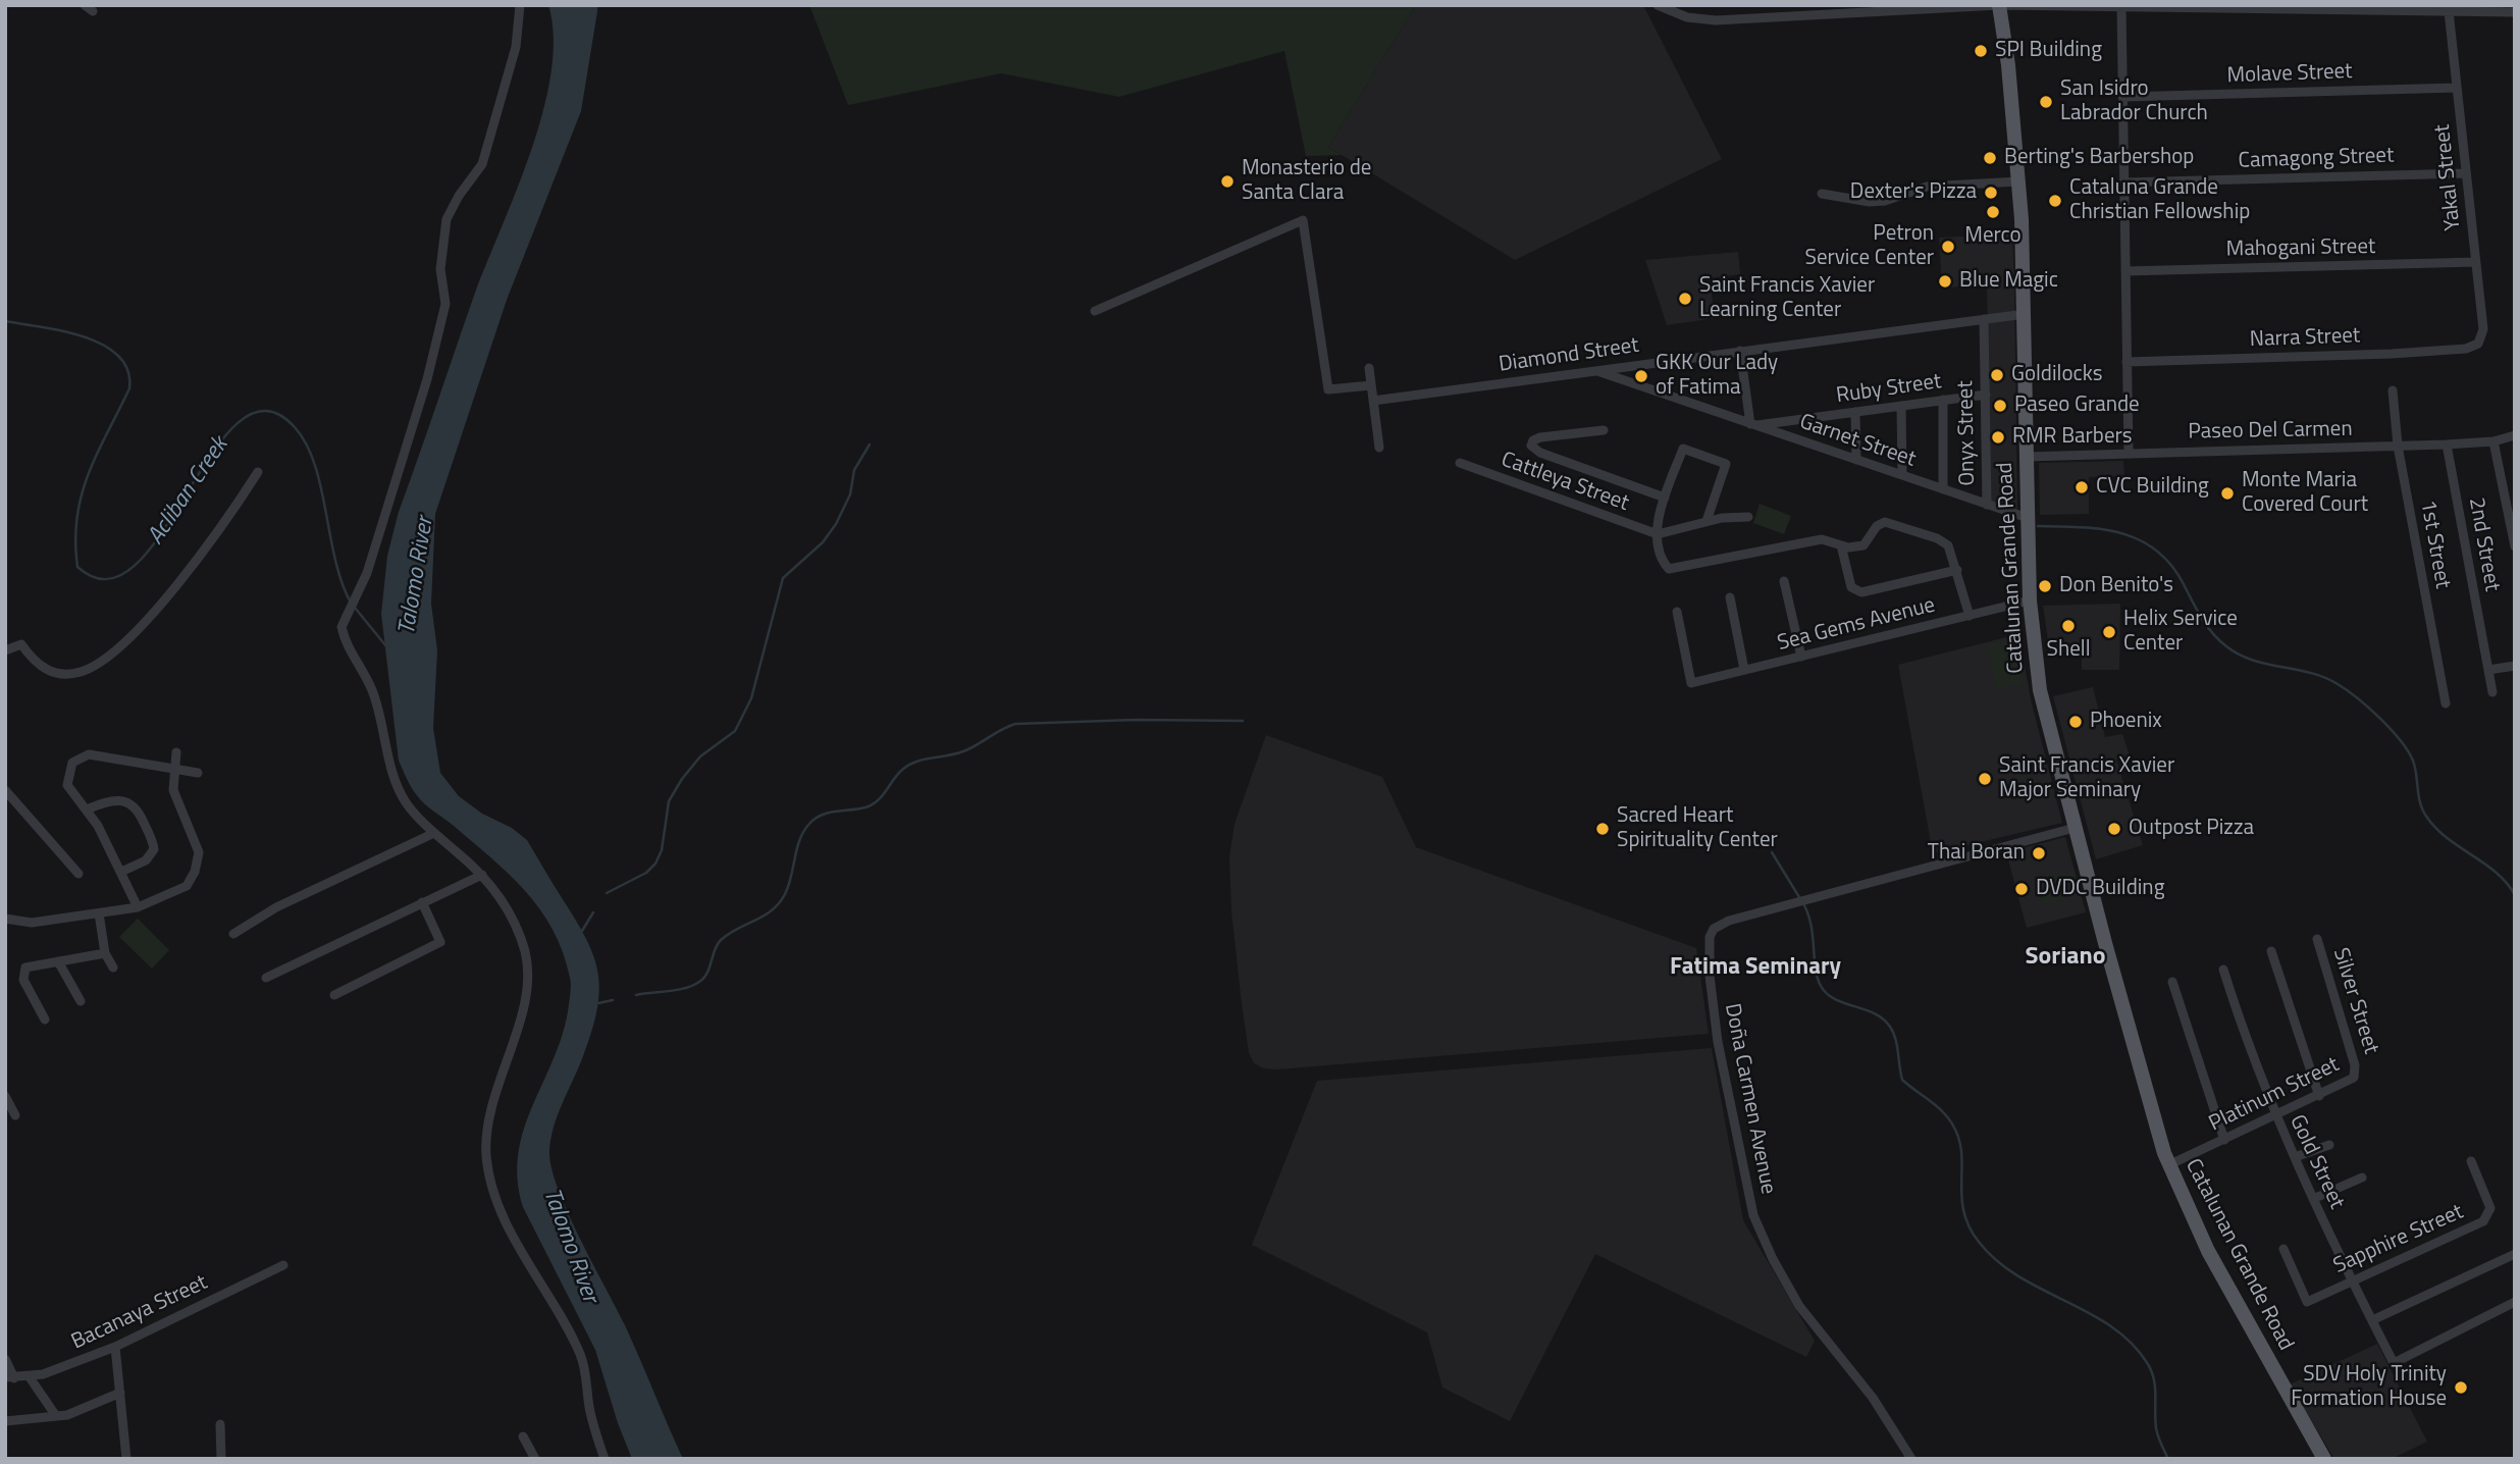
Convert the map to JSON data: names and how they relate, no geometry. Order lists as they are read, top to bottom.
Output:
{
  "streets": {
    "main road": ["Catalunan Grande Road"],
    "street": [
      "Molave Street",
      "Camagong Street",
      "Yakal Street",
      "Mahogani Street",
      "Narra Street",
      "Diamond Street",
      "Ruby Street",
      "Paseo Del Carmen",
      "Onyx Street",
      "Garnet Street",
      "Cattleya Street",
      "1st Street",
      "2nd Street",
      "Sea Gems Avenue",
      "Silver Street",
      "Platinum Street",
      "Doña Carmen Avenue",
      "Gold Street",
      "Sapphire Street",
      "Bacanaya Street"
    ]
  },
  "crossings": [
    ["Molave Street", "Yakal Street"],
    ["Camagong Street", "Yakal Street"],
    ["Yakal Street", "Mahogani Street"],
    ["Yakal Street", "Narra Street"],
    ["Diamond Street", "Onyx Street"],
    ["Diamond Street", "Garnet Street"],
    ["Diamond Street", "Catalunan Grande Road"],
    ["Ruby Street", "Onyx Street"],
    ["Ruby Street", "Garnet Street"],
    ["Paseo Del Carmen", "1st Street"],
    ["Paseo Del Carmen", "2nd Street"],
    ["Paseo Del Carmen", "Catalunan Grande Road"],
    ["Onyx Street", "Garnet Street"],
    ["Garnet Street", "Catalunan Grande Road"],
    ["Catalunan Grande Road", "Sea Gems Avenue"],
    ["Catalunan Grande Road", "Platinum Street"],
    ["Catalunan Grande Road", "Doña Carmen Avenue"],
    ["Silver Street", "Platinum Street"],
    ["Platinum Street", "Gold Street"],
    ["Gold Street", "Sapphire Street"]
  ],
  "districts": ["Soriano", "Fatima Seminary"],
  "water": ["Acliban Creek", "Talomo River"],
  "places": [
    "SPI Building",
    "San Isidro Labrador Church",
    "Berting's Barbershop",
    "Monasterio de Santa Clara",
    "Dexter's Pizza",
    "Cataluna Grande Christian Fellowship",
    "Merco",
    "Petron Service Center",
    "Blue Magic",
    "Saint Francis Xavier Learning Center",
    "Goldilocks",
    "GKK Our Lady of Fatima",
    "Paseo Grande",
    "RMR Barbers",
    "CVC Building",
    "Monte Maria Covered Court",
    "Don Benito's",
    "Shell",
    "Helix Service Center",
    "Phoenix",
    "Saint Francis Xavier Major Seminary",
    "Sacred Heart Spirituality Center",
    "Outpost Pizza",
    "Thai Boran",
    "DVDC Building",
    "SDV Holy Trinity Formation House"
  ]
}
